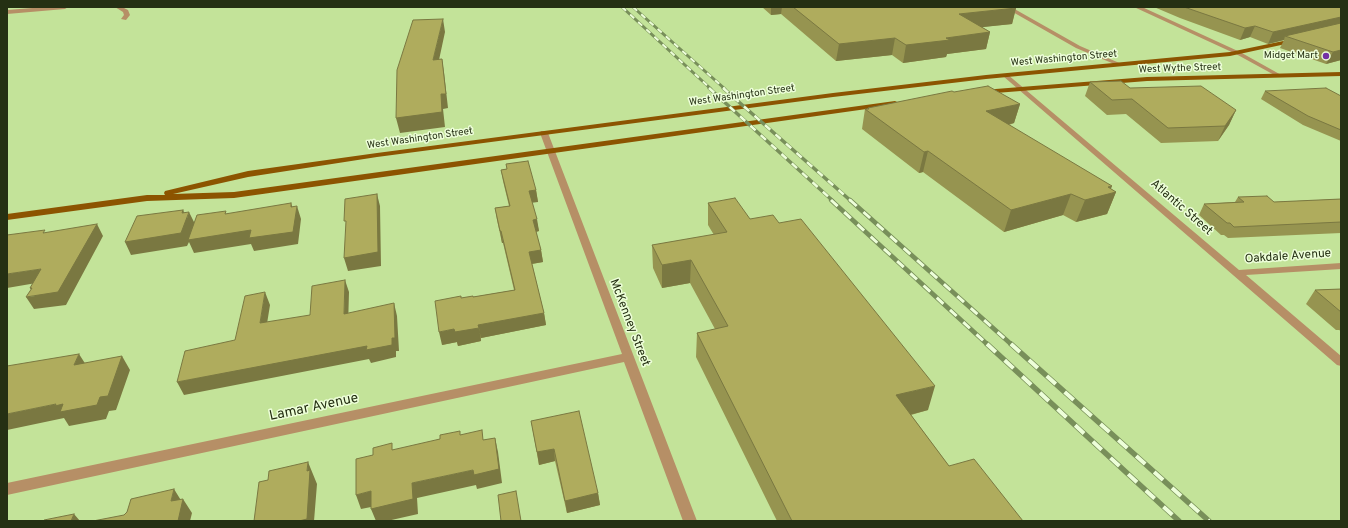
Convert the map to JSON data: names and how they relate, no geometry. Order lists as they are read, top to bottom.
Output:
{
  "streets": {
    "main road": ["West Washington Street", "West Wythe Street"],
    "street": [
      "Atlantic Street",
      "Oakdale Avenue",
      "McKenney Street",
      "Lamar Avenue"
    ]
  },
  "crossings": [
    ["West Washington Street", "Atlantic Street"],
    ["West Washington Street", "McKenney Street"],
    ["West Wythe Street", "Atlantic Street"],
    ["Atlantic Street", "Oakdale Avenue"],
    ["McKenney Street", "Lamar Avenue"]
  ],
  "places": ["Midget Mart"]
}
